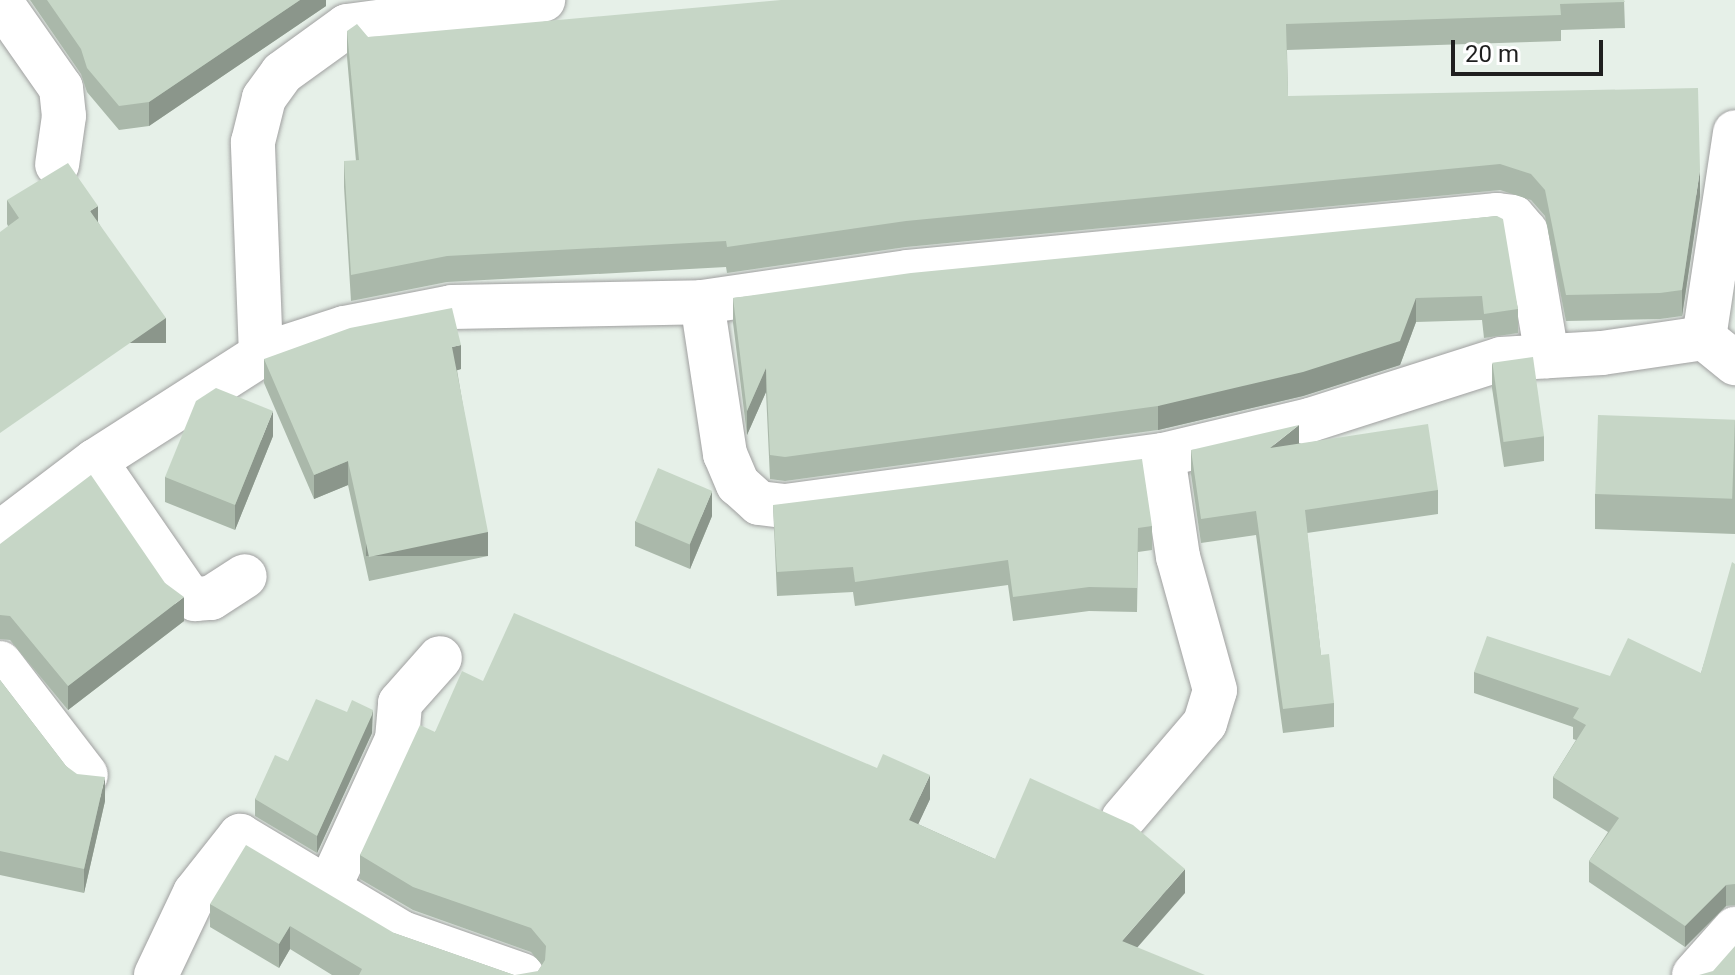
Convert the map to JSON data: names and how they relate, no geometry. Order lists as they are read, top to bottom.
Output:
{
  "scale_bar": "20 m"
}
